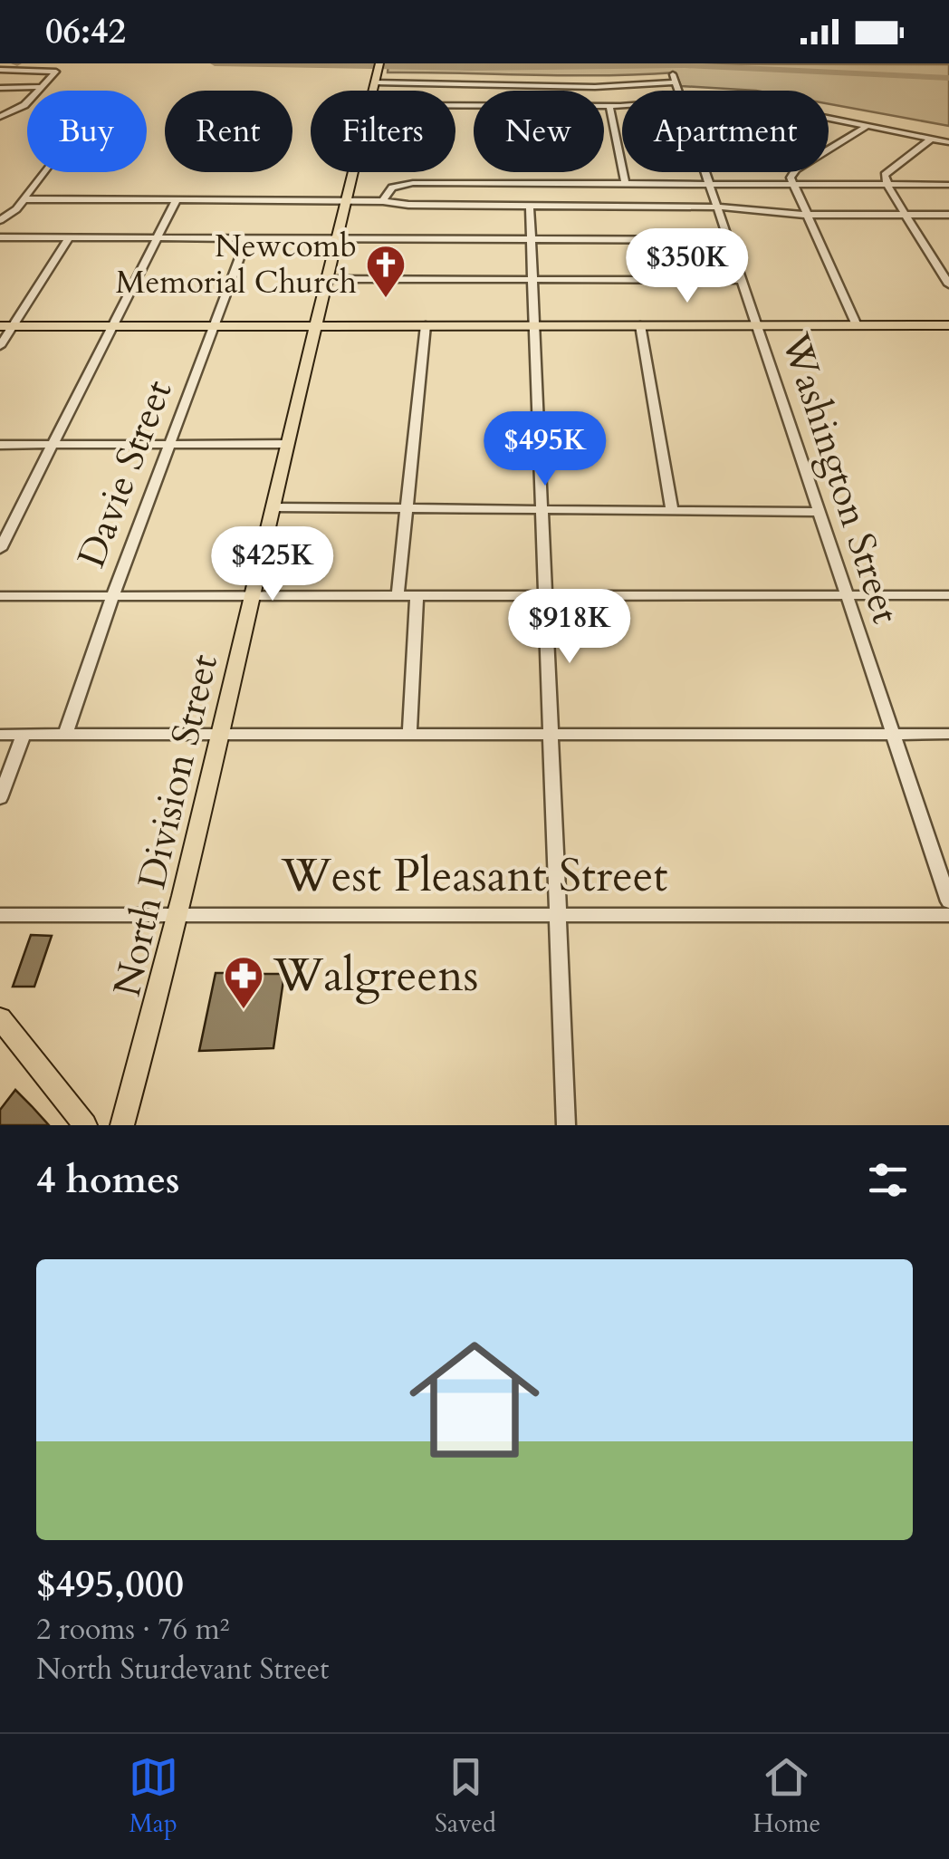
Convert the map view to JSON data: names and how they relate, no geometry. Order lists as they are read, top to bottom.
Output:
{
  "streets": {
    "main road": ["North Division Street"],
    "street": ["Davie Street", "Washington Street", "West Pleasant Street"]
  },
  "crossings": [
    ["North Division Street", "West Pleasant Street"]
  ],
  "places": {
    "church": ["Newcomb Memorial Church"],
    "pharmacy": ["Walgreens"]
  },
  "page": {
    "status": "06:42",
    "chip": [
      "Buy",
      "Rent",
      "Filters",
      "New",
      "Apartment"
    ],
    "price": [
      "$350K",
      "$495K",
      "$425K",
      "$918K"
    ],
    "heading": "4 homes",
    "list": [
      {
        "name": "$495,000",
        "note": "2 rooms · 76 m² · North Sturdevant Street"
      }
    ],
    "tabs": ["Map", "Saved", "Home"]
  }
}
